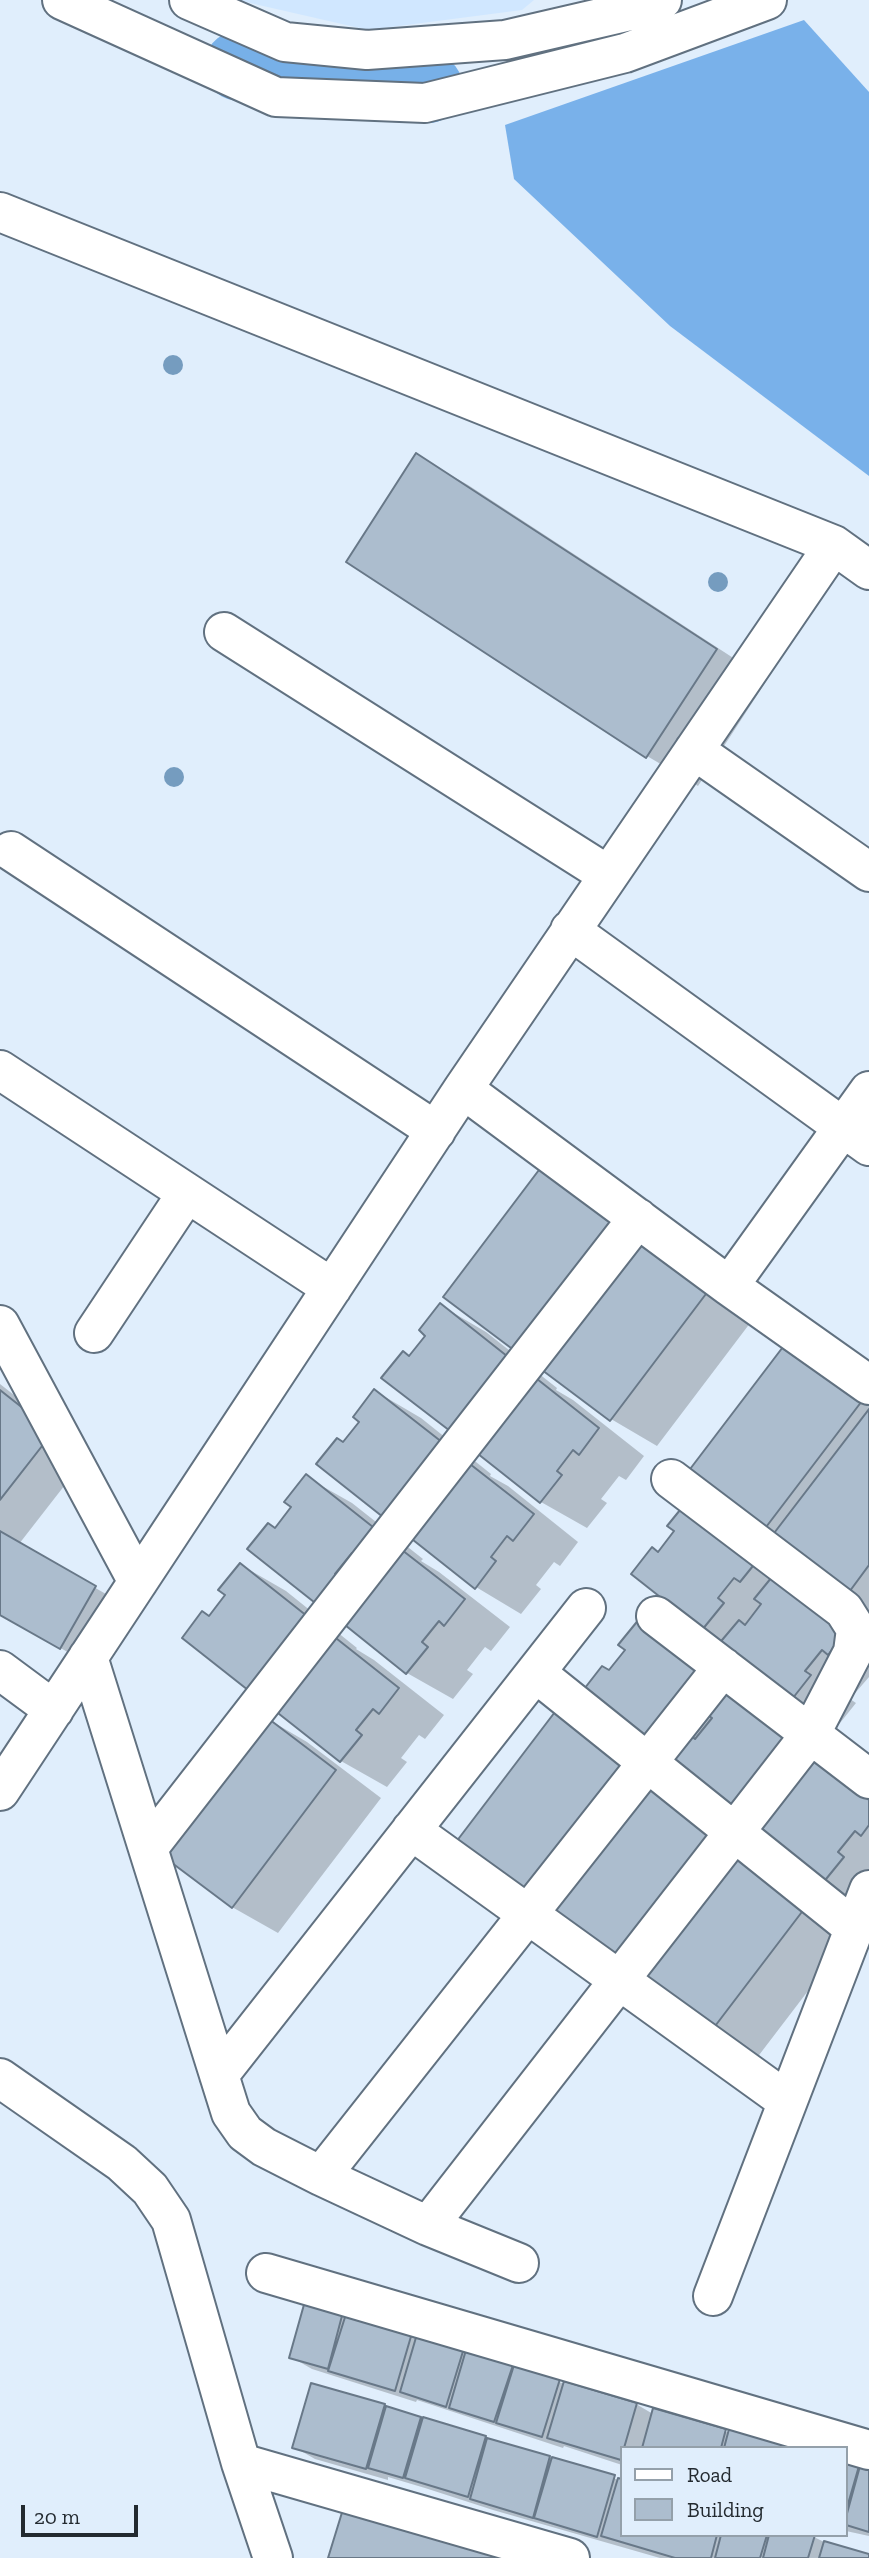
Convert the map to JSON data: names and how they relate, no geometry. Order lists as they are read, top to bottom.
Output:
{
  "legend": ["Road", "Building"],
  "scale_bar": "20 m"
}
